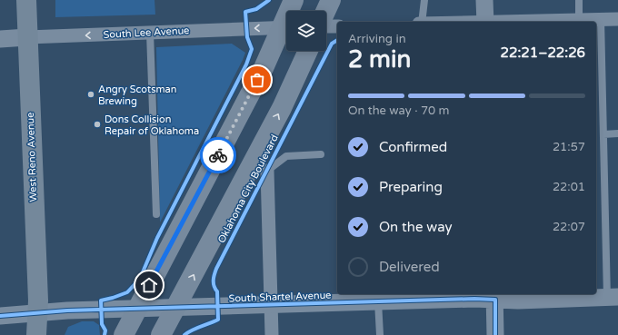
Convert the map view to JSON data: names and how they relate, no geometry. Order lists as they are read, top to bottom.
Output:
{
  "streets": {
    "main road": ["West Reno Avenue", "Oklahoma City Boulevard"],
    "street": ["South Lee Avenue", "South Shartel Avenue"]
  },
  "crossings": [
    ["South Lee Avenue", "West Reno Avenue"],
    ["West Reno Avenue", "South Shartel Avenue"],
    ["Oklahoma City Boulevard", "South Shartel Avenue"]
  ],
  "one_way": ["South Lee Avenue"],
  "places": ["Angry Scotsman Brewing", "Dons Collision Repair of Oklahoma"],
  "page": {
    "heading": ["2 min", "Arriving in", "22:21–22:26"],
    "bar": "On the way · 70 m",
    "list": [
      ["Confirmed", "21:57"],
      ["Preparing", "22:01"],
      ["On the way", "22:07"],
      "Delivered"
    ]
  }
}
